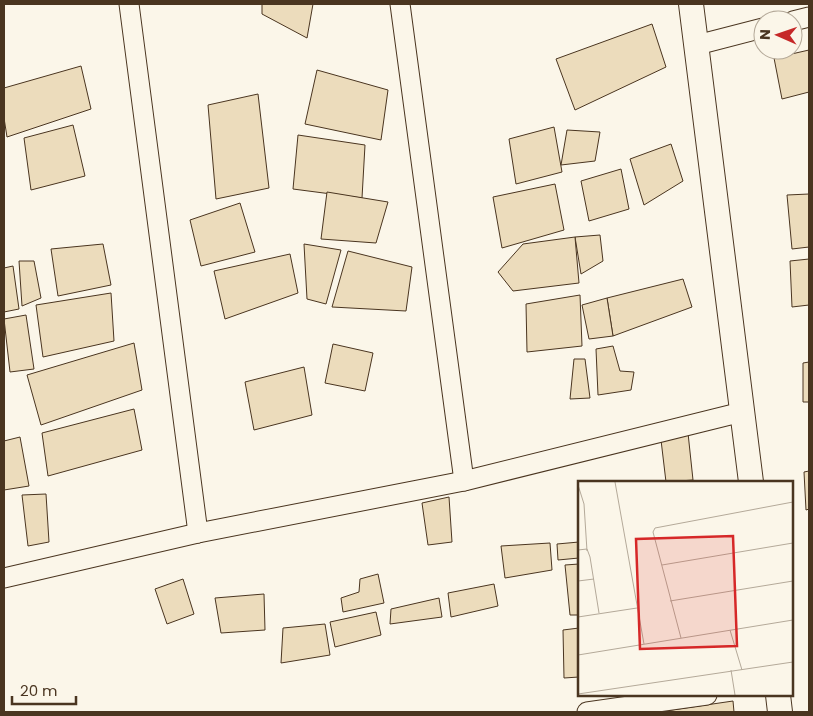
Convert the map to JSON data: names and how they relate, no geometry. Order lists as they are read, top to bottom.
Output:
{
  "scale_bar": "20 m",
  "north": "left"
}
